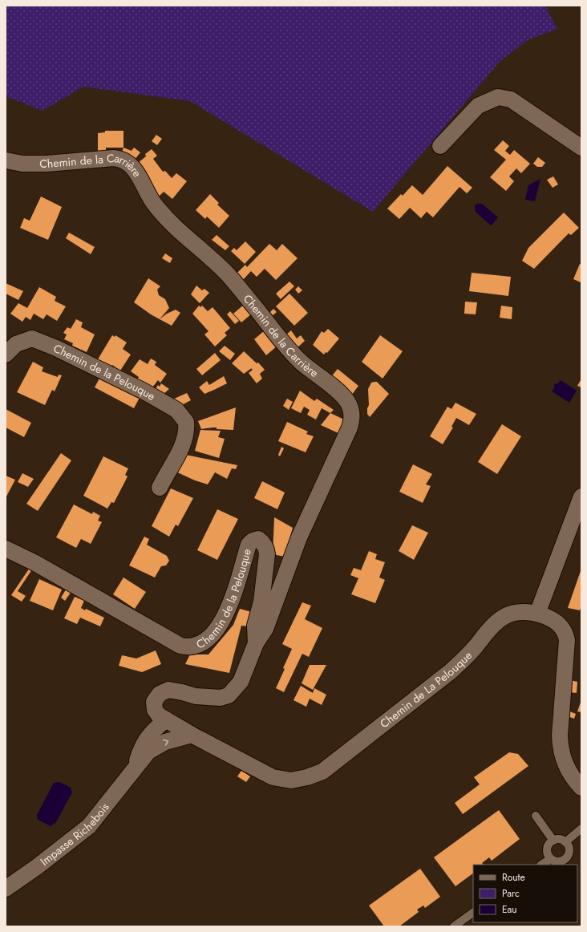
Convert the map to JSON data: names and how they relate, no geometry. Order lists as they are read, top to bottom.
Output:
{
  "streets": {
    "street": [
      "Chemin de la Carrière",
      "Chemin de la Pelouque",
      "Chemin de La Pelouque",
      "Impasse Richebois"
    ]
  },
  "crossings": [
    ["Chemin de la Carrière", "Chemin de la Pelouque"],
    ["Chemin de la Pelouque", "Chemin de La Pelouque"],
    ["Chemin de La Pelouque", "Impasse Richebois"]
  ],
  "legend": ["Route", "Parc", "Eau"]
}
